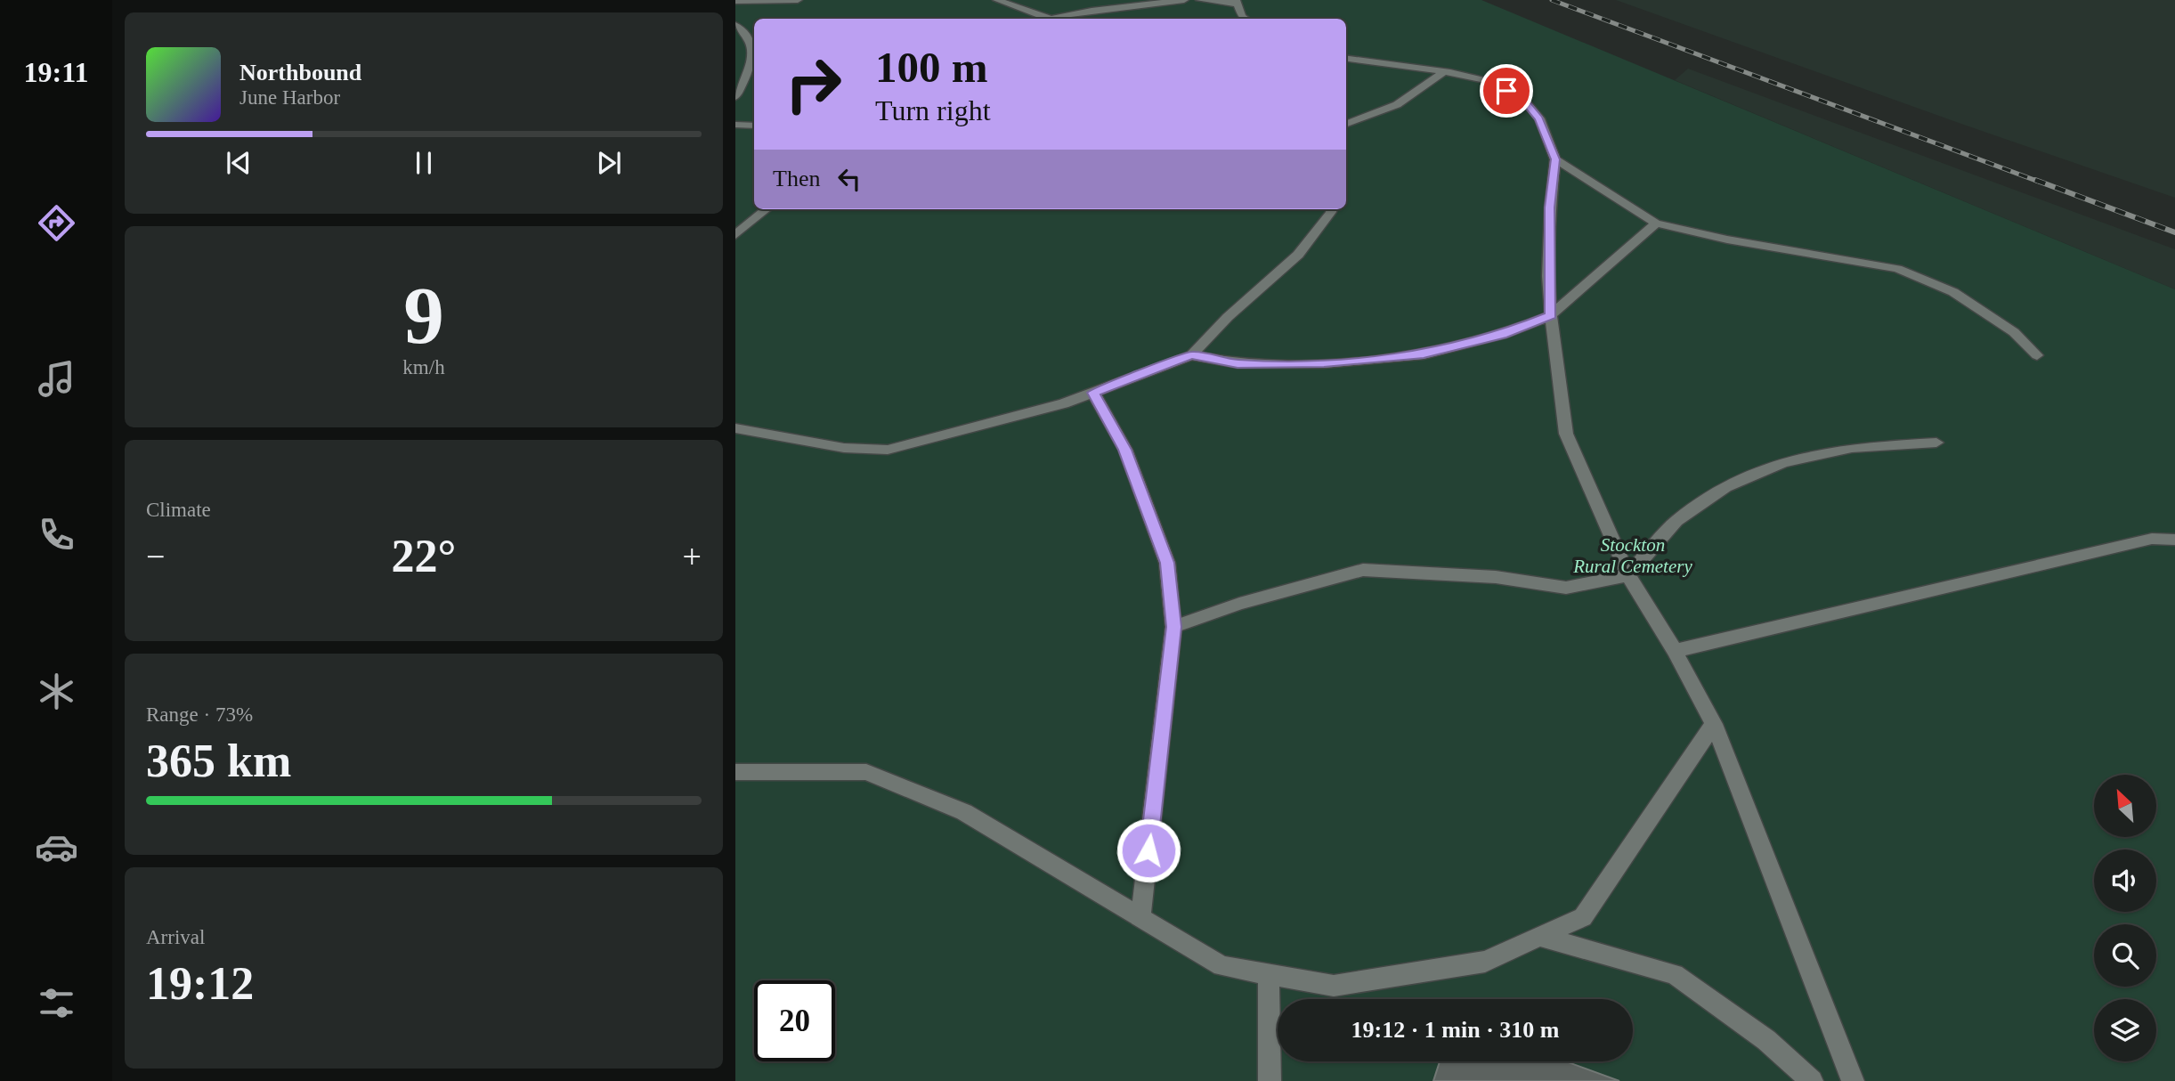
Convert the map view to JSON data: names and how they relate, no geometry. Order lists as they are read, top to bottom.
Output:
{
  "parks": ["Stockton Rural Cemetery"],
  "north": "top left",
  "page": {
    "tabs": "19:11",
    "turn": ["100 m", "Turn right"],
    "song": ["Northbound", "June Harbor"],
    "then": "Then",
    "tile": [
      ["9", "km/h"],
      "Climate",
      ["Range · 73%", "365 km"],
      ["Arrival", "19:12"]
    ],
    "heat": ["−", "22°", "+"],
    "limit": "20",
    "trip": "19:12 · 1 min · 310 m"
  }
}
